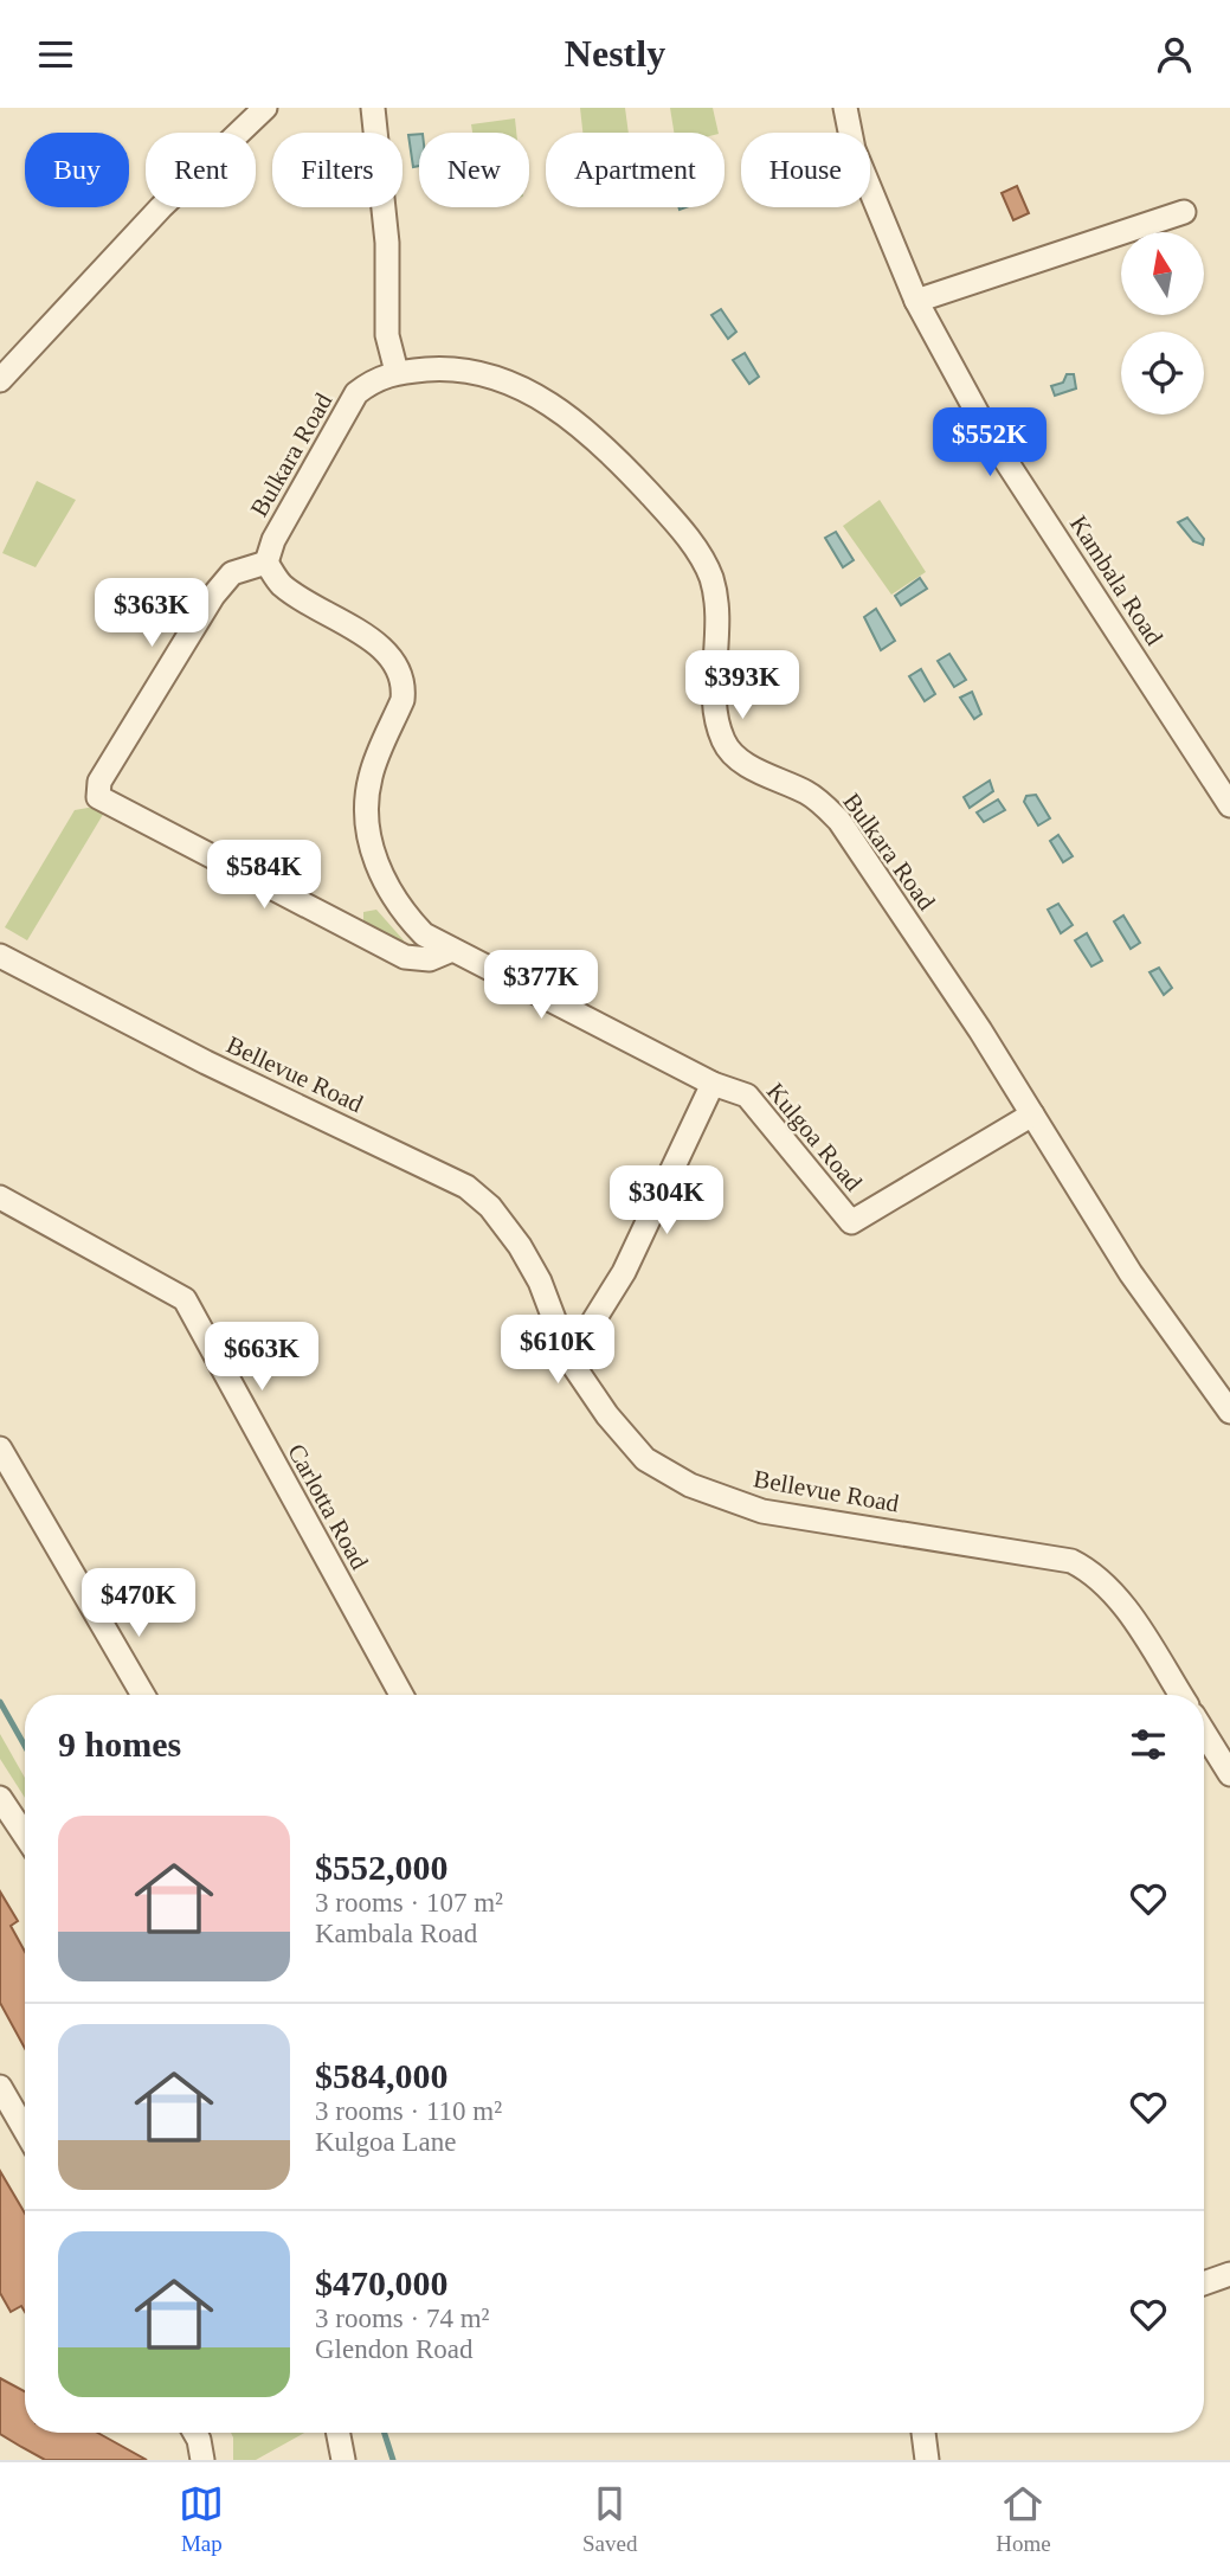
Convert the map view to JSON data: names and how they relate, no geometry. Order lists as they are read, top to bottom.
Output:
{
  "streets": {
    "street": [
      "Bulkara Road",
      "Kambala Road",
      "Bellevue Road",
      "Kulgoa Road",
      "Carlotta Road"
    ]
  },
  "crossings": [
    ["Bulkara Road", "Kulgoa Road"]
  ],
  "north": "top",
  "page": {
    "header": "Nestly",
    "chip": [
      "Buy",
      "Rent",
      "Filters",
      "New",
      "Apartment",
      "House"
    ],
    "price": [
      "$552K",
      "$363K",
      "$393K",
      "$584K",
      "$377K",
      "$304K",
      "$610K",
      "$663K",
      "$470K"
    ],
    "heading": "9 homes",
    "list": [
      {
        "name": "$552,000",
        "note": "3 rooms · 107 m² · Kambala Road"
      },
      {
        "name": "$584,000",
        "note": "3 rooms · 110 m² · Kulgoa Lane"
      },
      {
        "name": "$470,000",
        "note": "3 rooms · 74 m² · Glendon Road"
      }
    ],
    "tabs": ["Map", "Saved", "Home"]
  }
}
